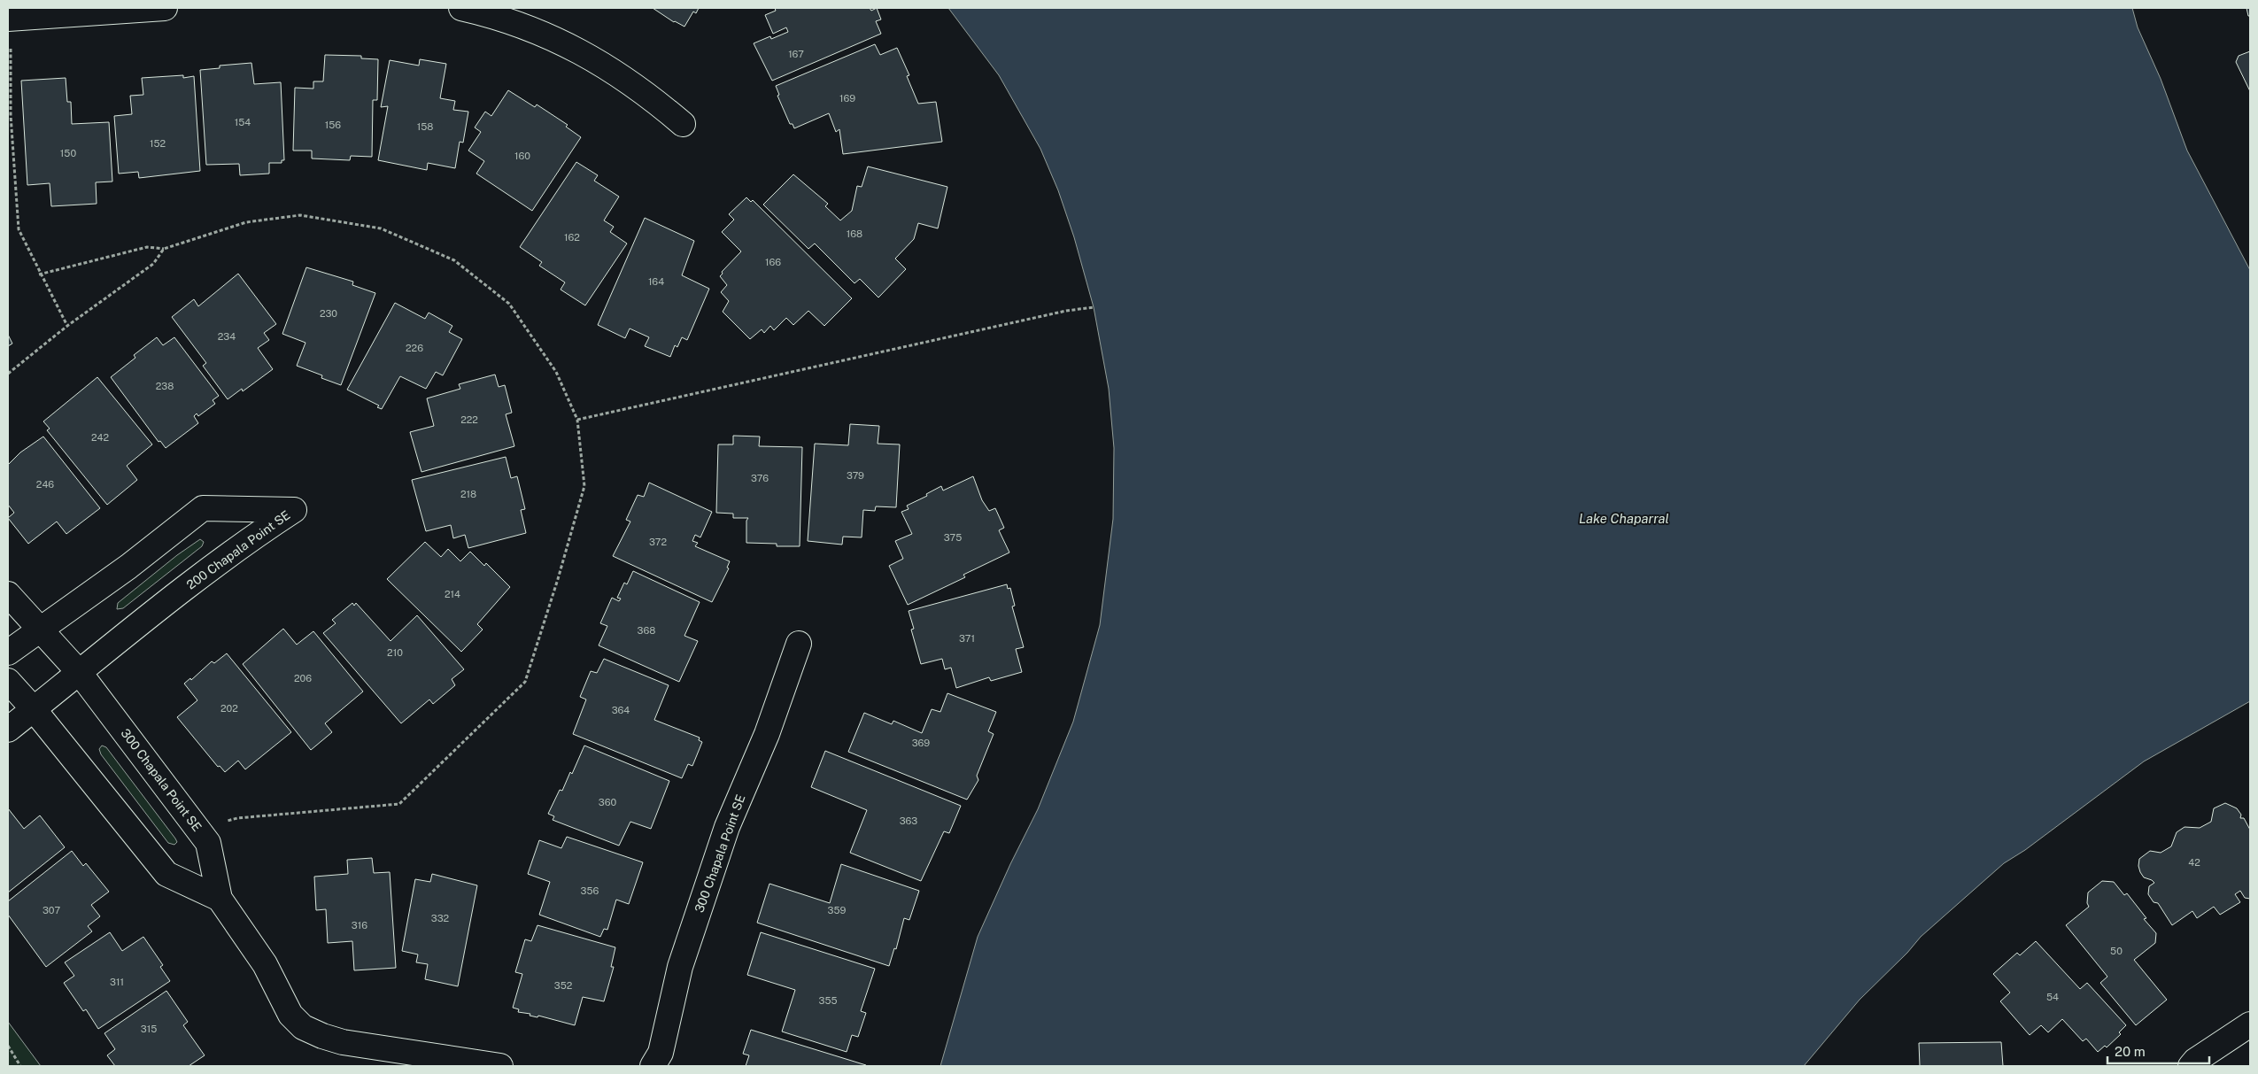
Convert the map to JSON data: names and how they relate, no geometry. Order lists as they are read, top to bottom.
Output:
{
  "streets": {
    "street": ["200 Chapala Point SE", "300 Chapala Point SE"]
  },
  "crossings": [
    ["200 Chapala Point SE", "300 Chapala Point SE"]
  ],
  "water": ["Lake Chaparral"],
  "house_numbers": [
    "167",
    "169",
    "154",
    "156",
    "158",
    "152",
    "150",
    "160",
    "168",
    "162",
    "166",
    "164",
    "230",
    "234",
    "226",
    "238",
    "222",
    "242",
    "379",
    "376",
    "246",
    "218",
    "375",
    "372",
    "214",
    "368",
    "371",
    "210",
    "206",
    "202",
    "364",
    "369",
    "360",
    "363",
    "42",
    "356",
    "307",
    "359",
    "332",
    "316",
    "50",
    "311",
    "352",
    "54",
    "355",
    "315"
  ],
  "scale_bar": "20 m"
}
